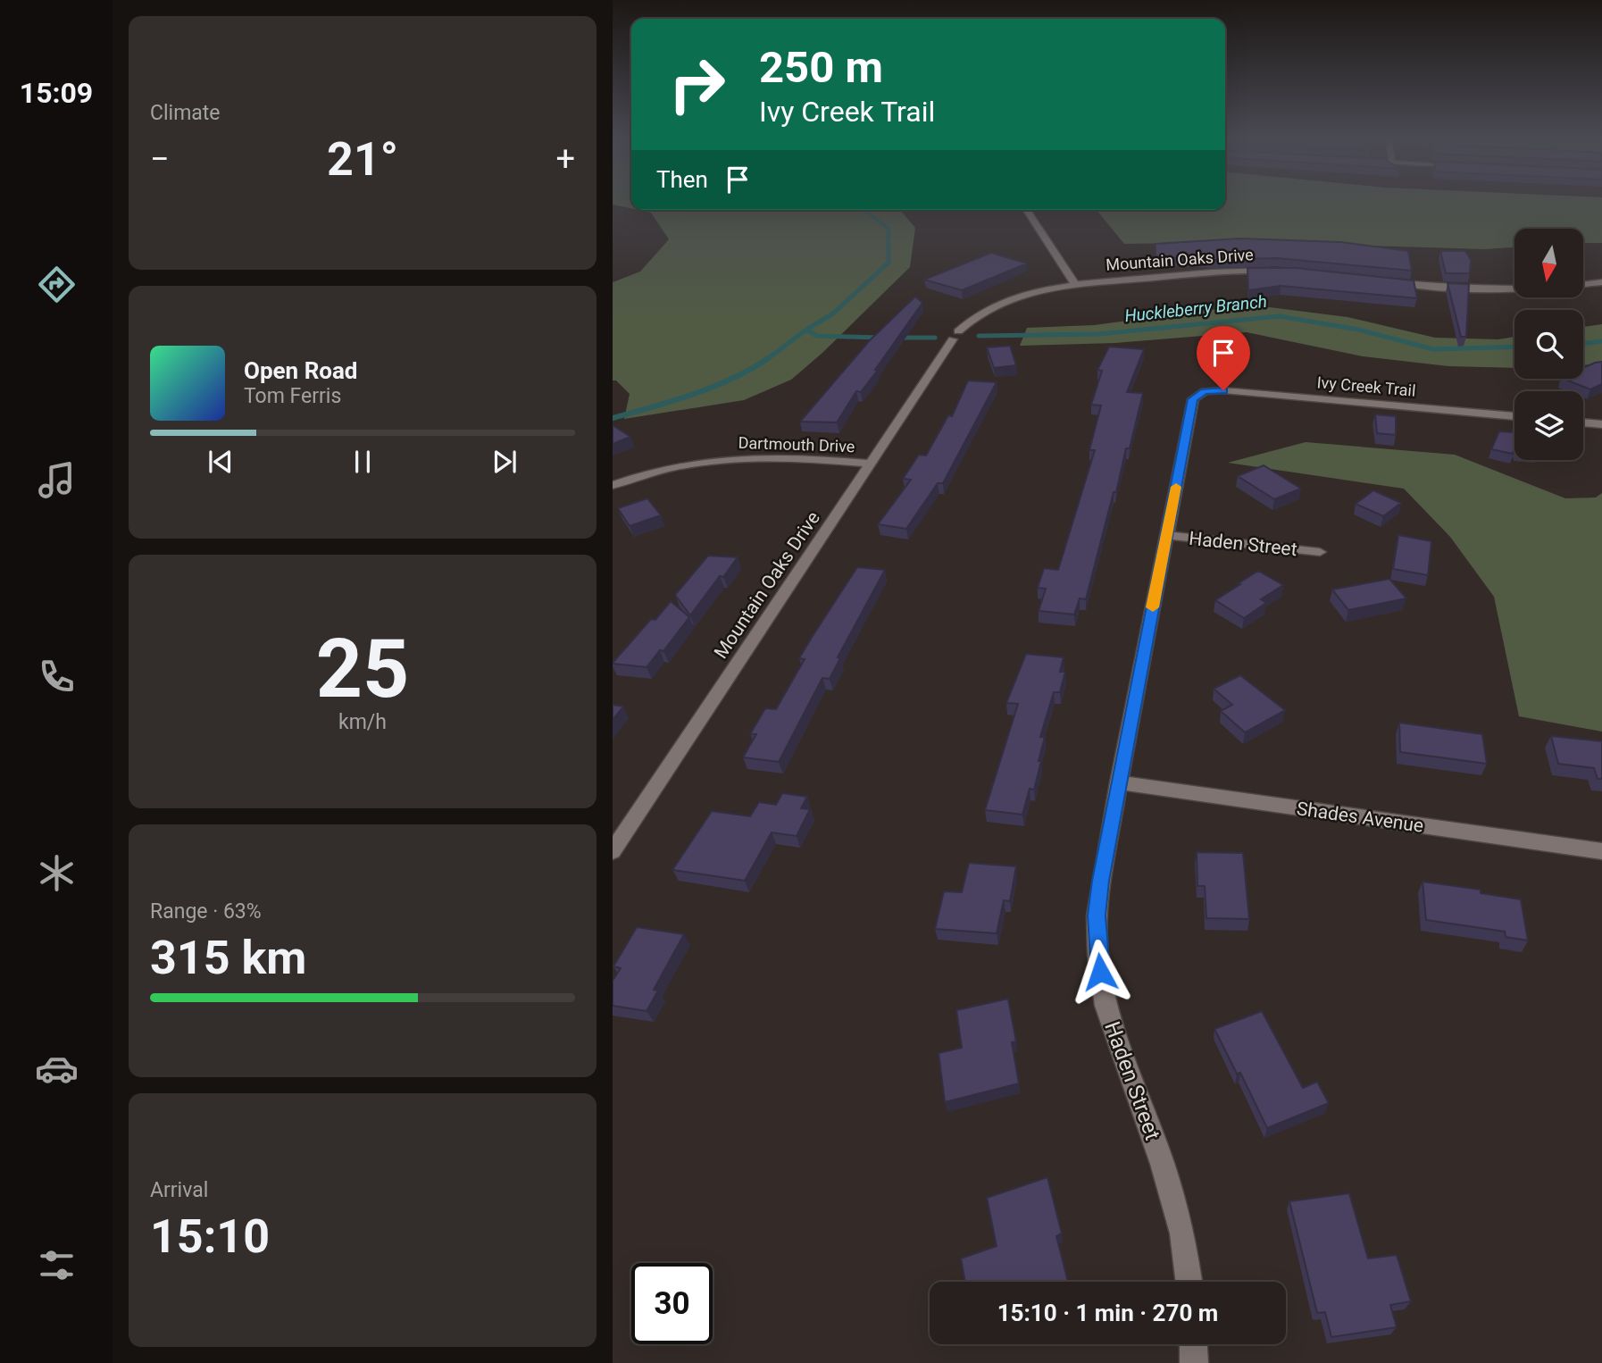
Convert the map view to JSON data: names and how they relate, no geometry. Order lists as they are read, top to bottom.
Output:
{
  "streets": {
    "street": [
      "Mountain Oaks Drive",
      "Ivy Creek Trail",
      "Dartmouth Drive",
      "Haden Street",
      "Shades Avenue"
    ]
  },
  "crossings": [
    ["Mountain Oaks Drive", "Dartmouth Drive"],
    ["Ivy Creek Trail", "Haden Street"],
    ["Haden Street", "Shades Avenue"]
  ],
  "water": ["Huckleberry Branch"],
  "north": "bottom",
  "page": {
    "tabs": "15:09",
    "tile": [
      "Climate",
      ["25", "km/h"],
      ["Range · 63%", "315 km"],
      ["Arrival", "15:10"]
    ],
    "turn": ["250 m", "Ivy Creek Trail"],
    "heat": ["−", "21°", "+"],
    "then": "Then",
    "song": ["Open Road", "Tom Ferris"],
    "limit": "30",
    "trip": "15:10 · 1 min · 270 m"
  }
}
